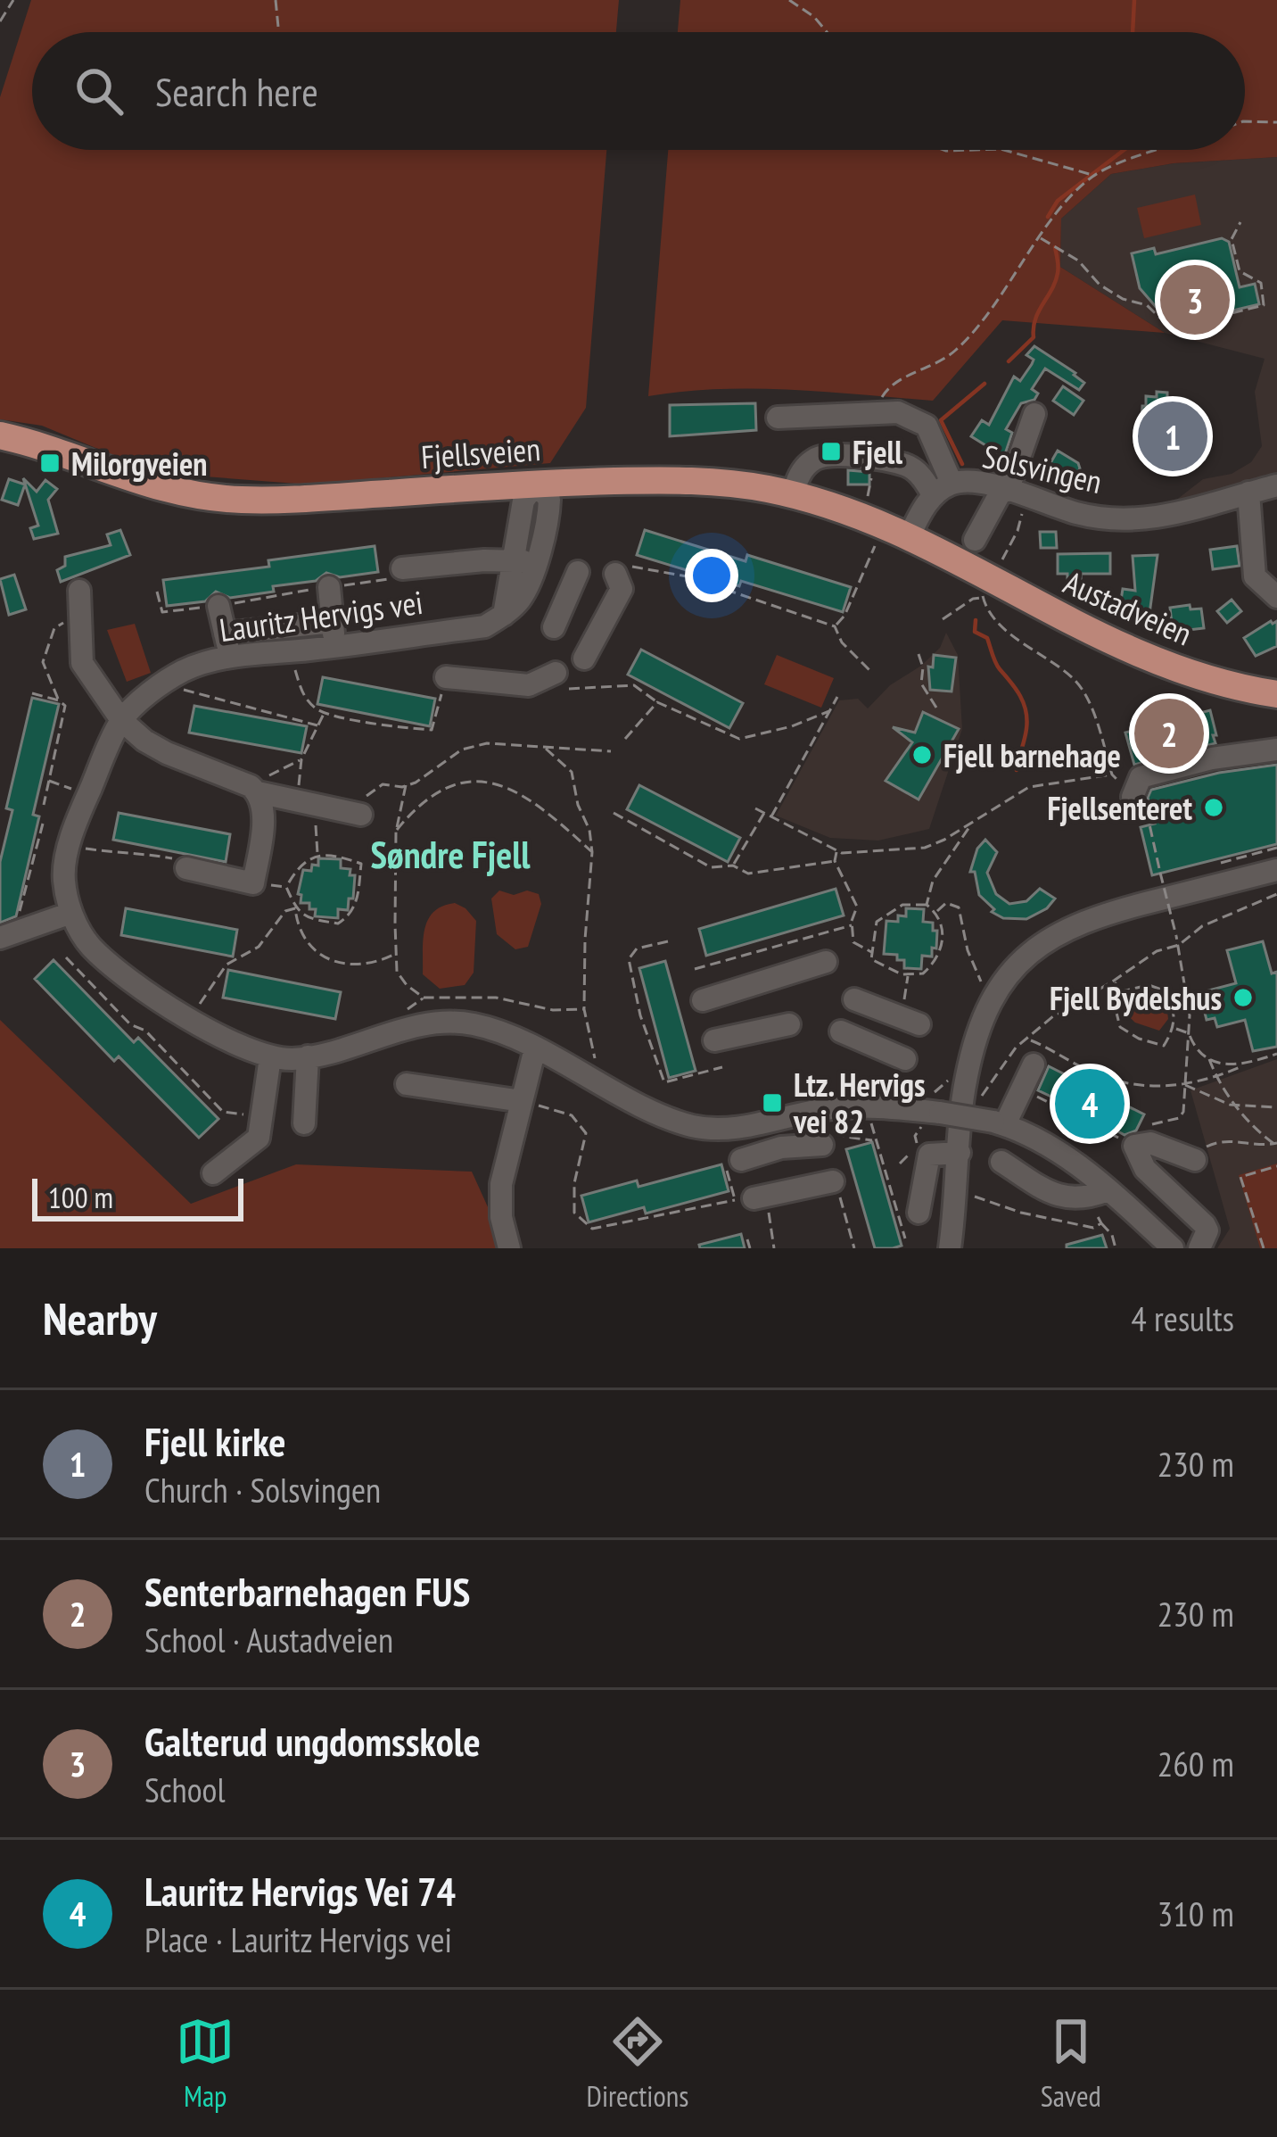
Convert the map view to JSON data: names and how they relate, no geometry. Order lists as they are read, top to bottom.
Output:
{
  "streets": {
    "main road": ["Fjellsveien", "Austadveien"],
    "street": ["Solsvingen", "Lauritz Hervigs vei"]
  },
  "crossings": [
    ["Fjellsveien", "Austadveien"]
  ],
  "districts": ["Søndre Fjell"],
  "places": {
    "transit": ["Fjell", "Milorgveien", "Ltz. Hervigs vei 82"],
    "other": ["Fjell barnehage", "Fjellsenteret", "Fjell Bydelshus"]
  },
  "scale_bar": "100 m",
  "page": {
    "search": "Search here",
    "pins": [
      "3",
      "1",
      "2",
      "4"
    ],
    "scale": "100 m",
    "heading": ["Nearby", "4 results"],
    "list": [
      {
        "mark": "1",
        "name": "Fjell kirke",
        "note": "Church · Solsvingen",
        "value": "230 m"
      },
      {
        "mark": "2",
        "name": "Senterbarnehagen FUS",
        "note": "School · Austadveien",
        "value": "230 m"
      },
      {
        "mark": "3",
        "name": "Galterud ungdomsskole",
        "note": "School",
        "value": "260 m"
      },
      {
        "mark": "4",
        "name": "Lauritz Hervigs Vei 74",
        "note": "Place · Lauritz Hervigs vei",
        "value": "310 m"
      }
    ],
    "nav": ["Map", "Directions", "Saved"]
  }
}
